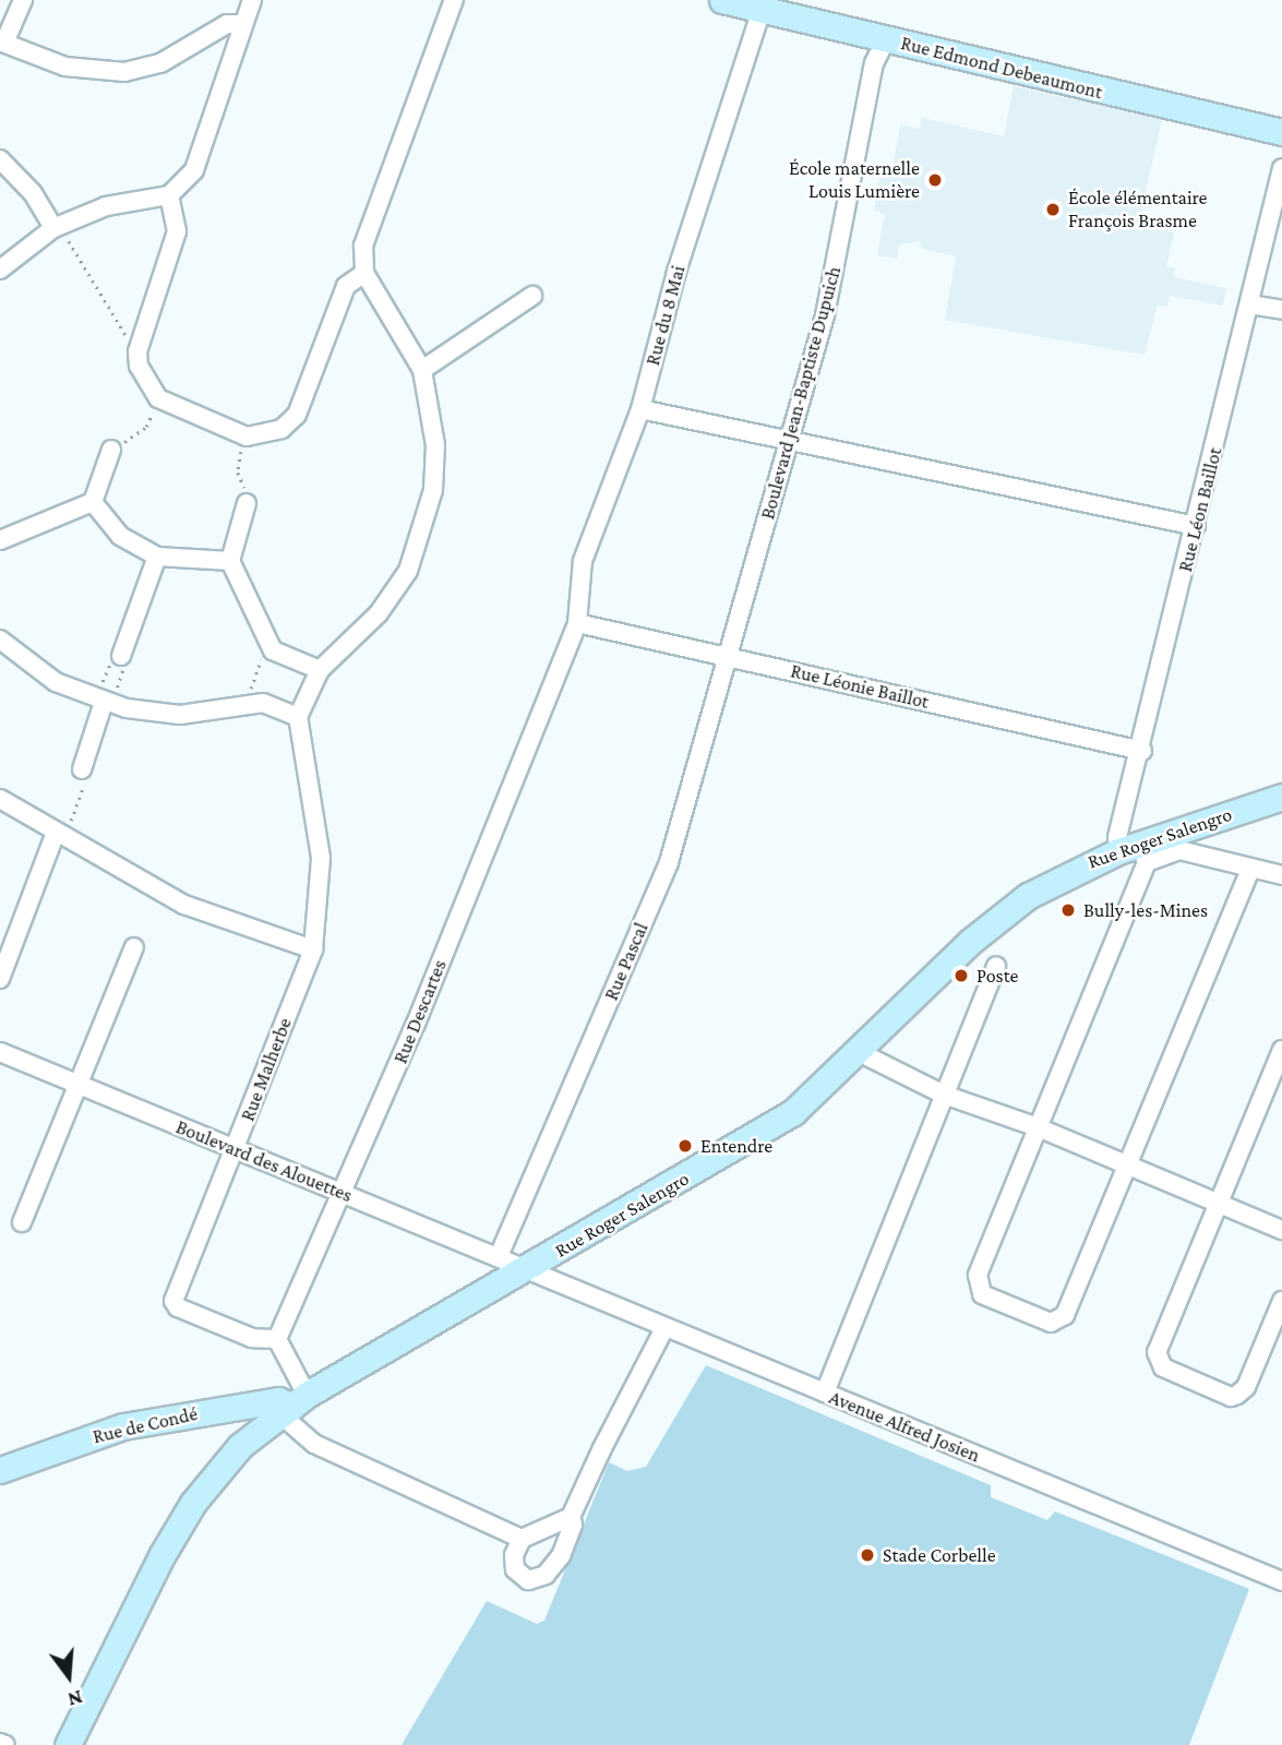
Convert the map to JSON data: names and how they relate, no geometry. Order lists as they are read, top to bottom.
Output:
{
  "streets": {
    "street": [
      "Rue Edmond Debeaumont",
      "Rue du 8 Mai",
      "Boulevard Jean-Baptiste Dupuich",
      "Rue Léon Baillot",
      "Rue Léonie Baillot",
      "Rue Roger Salengro",
      "Rue Pascal",
      "Rue Descartes",
      "Rue Malherbe",
      "Boulevard des Alouettes",
      "Rue de Condé",
      "Avenue Alfred Josien"
    ]
  },
  "crossings": [
    ["Rue Edmond Debeaumont", "Rue du 8 Mai"],
    ["Rue Edmond Debeaumont", "Boulevard Jean-Baptiste Dupuich"],
    ["Rue du 8 Mai", "Rue Léonie Baillot"],
    ["Rue du 8 Mai", "Rue Descartes"],
    ["Boulevard Jean-Baptiste Dupuich", "Rue Léonie Baillot"],
    ["Boulevard Jean-Baptiste Dupuich", "Rue Pascal"],
    ["Rue Léon Baillot", "Rue Léonie Baillot"],
    ["Rue Léon Baillot", "Rue Roger Salengro"],
    ["Rue Léonie Baillot", "Rue Pascal"],
    ["Rue Léonie Baillot", "Rue Descartes"],
    ["Rue Roger Salengro", "Boulevard des Alouettes"],
    ["Rue Roger Salengro", "Rue de Condé"],
    ["Rue Roger Salengro", "Avenue Alfred Josien"],
    ["Rue Pascal", "Boulevard des Alouettes"],
    ["Rue Descartes", "Rue Malherbe"],
    ["Rue Descartes", "Boulevard des Alouettes"],
    ["Rue Malherbe", "Boulevard des Alouettes"],
    ["Boulevard des Alouettes", "Avenue Alfred Josien"]
  ],
  "places": [
    "École maternelle Louis Lumière",
    "École élémentaire François Brasme",
    "Bully-les-Mines",
    "Poste",
    "Entendre",
    "Stade Corbelle"
  ],
  "north": "bottom"
}
